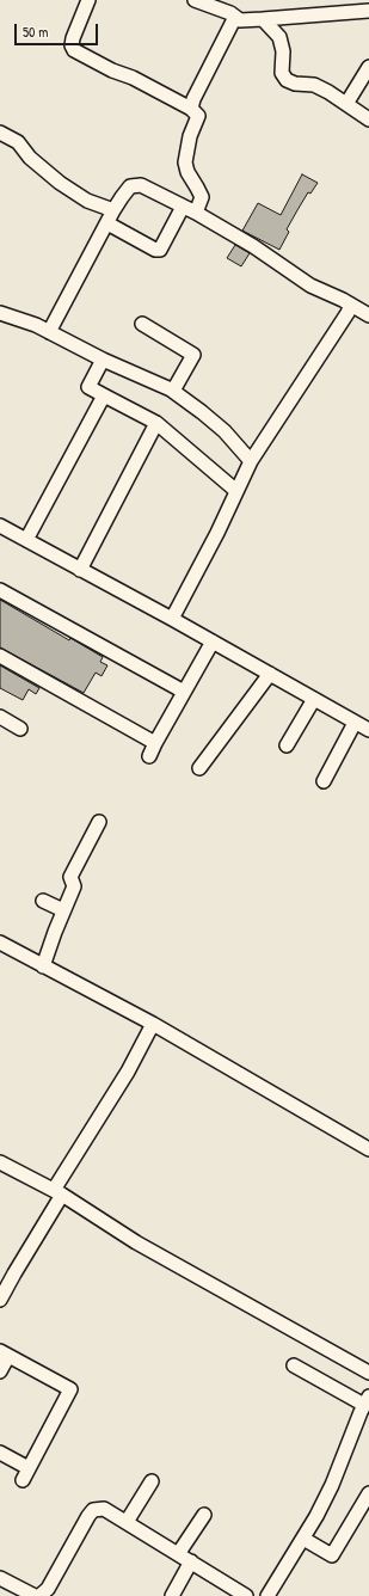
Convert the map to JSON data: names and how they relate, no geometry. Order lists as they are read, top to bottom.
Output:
{
  "scale_bar": "50 m"
}
